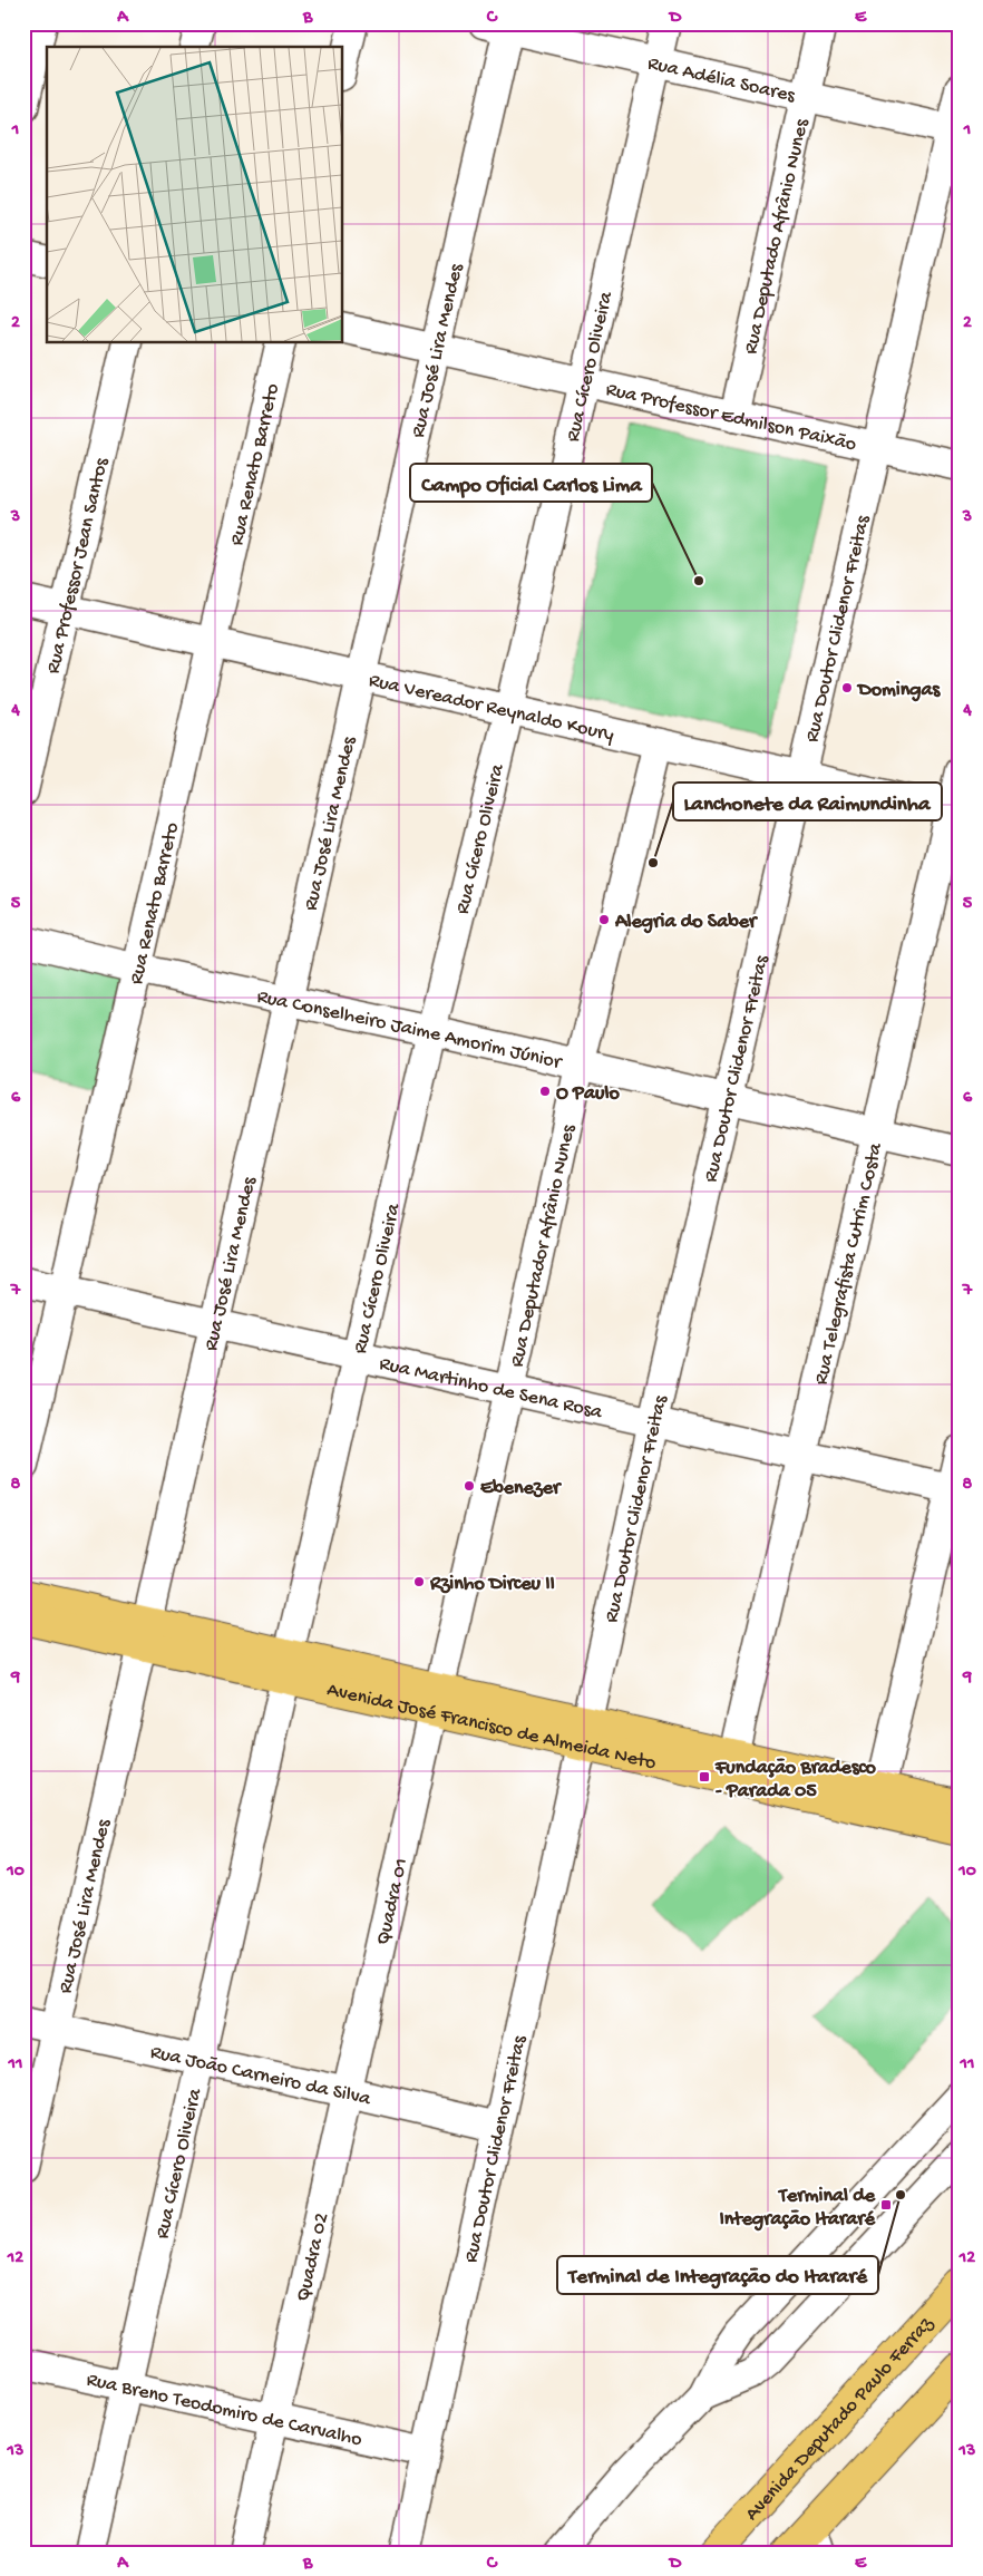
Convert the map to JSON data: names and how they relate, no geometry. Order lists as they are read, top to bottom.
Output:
{
  "streets": {
    "main road": ["Avenida José Francisco de Almeida Neto", "Avenida Deputado Paulo Ferraz"],
    "street": [
      "Rua Adélia Soares",
      "Rua Deputado Afrânio Nunes",
      "Rua José Lira Mendes",
      "Rua Cícero Oliveira",
      "Rua Professor Edmilson Paixão",
      "Rua Renato Barreto",
      "Rua Professor Jean Santos",
      "Rua Doutor Clidenor Freitas",
      "Rua Vereador Reynaldo Koury",
      "Rua Conselheiro Jaime Amorim Júnior",
      "Rua Deputador Afrânio Nunes",
      "Rua Telegrafista Cutrim Costa",
      "Rua Martinho de Sena Rosa",
      "Quadra 01",
      "Rua João Carneiro da Silva",
      "Quadra 02",
      "Rua Breno Teodomiro de Carvalho"
    ]
  },
  "crossings": [
    ["Rua Adélia Soares", "Rua Deputado Afrânio Nunes"],
    ["Rua Adélia Soares", "Rua José Lira Mendes"],
    ["Rua Adélia Soares", "Rua Cícero Oliveira"],
    ["Rua Adélia Soares", "Rua Doutor Clidenor Freitas"],
    ["Rua Deputado Afrânio Nunes", "Rua Professor Edmilson Paixão"],
    ["Rua José Lira Mendes", "Rua Professor Edmilson Paixão"],
    ["Rua José Lira Mendes", "Rua Vereador Reynaldo Koury"],
    ["Rua José Lira Mendes", "Rua Conselheiro Jaime Amorim Júnior"],
    ["Rua José Lira Mendes", "Rua Martinho de Sena Rosa"],
    ["Rua José Lira Mendes", "Avenida José Francisco de Almeida Neto"],
    ["Rua José Lira Mendes", "Rua João Carneiro da Silva"],
    ["Rua Cícero Oliveira", "Rua Professor Edmilson Paixão"],
    ["Rua Cícero Oliveira", "Rua Vereador Reynaldo Koury"],
    ["Rua Cícero Oliveira", "Rua Conselheiro Jaime Amorim Júnior"],
    ["Rua Cícero Oliveira", "Rua Martinho de Sena Rosa"],
    ["Rua Cícero Oliveira", "Avenida José Francisco de Almeida Neto"],
    ["Rua Cícero Oliveira", "Rua João Carneiro da Silva"],
    ["Rua Cícero Oliveira", "Rua Breno Teodomiro de Carvalho"],
    ["Rua Professor Edmilson Paixão", "Rua Doutor Clidenor Freitas"],
    ["Rua Renato Barreto", "Rua Vereador Reynaldo Koury"],
    ["Rua Renato Barreto", "Rua Conselheiro Jaime Amorim Júnior"],
    ["Rua Renato Barreto", "Rua Martinho de Sena Rosa"],
    ["Rua Professor Jean Santos", "Rua Vereador Reynaldo Koury"],
    ["Rua Doutor Clidenor Freitas", "Rua Vereador Reynaldo Koury"],
    ["Rua Doutor Clidenor Freitas", "Rua Conselheiro Jaime Amorim Júnior"],
    ["Rua Doutor Clidenor Freitas", "Rua Martinho de Sena Rosa"],
    ["Rua Doutor Clidenor Freitas", "Avenida José Francisco de Almeida Neto"],
    ["Rua Doutor Clidenor Freitas", "Rua João Carneiro da Silva"],
    ["Rua Doutor Clidenor Freitas", "Rua Breno Teodomiro de Carvalho"],
    ["Rua Vereador Reynaldo Koury", "Rua Deputador Afrânio Nunes"],
    ["Rua Vereador Reynaldo Koury", "Rua Telegrafista Cutrim Costa"],
    ["Rua Conselheiro Jaime Amorim Júnior", "Rua Deputador Afrânio Nunes"],
    ["Rua Conselheiro Jaime Amorim Júnior", "Rua Telegrafista Cutrim Costa"],
    ["Rua Deputador Afrânio Nunes", "Rua Martinho de Sena Rosa"],
    ["Rua Deputador Afrânio Nunes", "Avenida José Francisco de Almeida Neto"],
    ["Rua Deputador Afrânio Nunes", "Quadra 01"],
    ["Rua Telegrafista Cutrim Costa", "Rua Martinho de Sena Rosa"],
    ["Rua Telegrafista Cutrim Costa", "Avenida José Francisco de Almeida Neto"],
    ["Avenida José Francisco de Almeida Neto", "Quadra 01"],
    ["Quadra 01", "Rua João Carneiro da Silva"],
    ["Quadra 01", "Quadra 02"],
    ["Rua João Carneiro da Silva", "Quadra 02"],
    ["Quadra 02", "Rua Breno Teodomiro de Carvalho"]
  ],
  "places": {
    "other": [
      "Campo Oficial Carlos Lima",
      "Domingas",
      "Lanchonete da Raimundinha",
      "Alegria do Saber",
      "O Paulo",
      "Ebenezer",
      "Rzinho Dirceu II",
      "Terminal de Integração do Itararé"
    ],
    "transit": ["Fundação Bradesco - Parada 05", "Terminal de Integração Itararé"]
  },
  "grid": {
    "columns": [
      "A",
      "B",
      "C",
      "D",
      "E"
    ],
    "rows": [
      "1",
      "2",
      "3",
      "4",
      "5",
      "6",
      "7",
      "8",
      "9",
      "10",
      "11",
      "12",
      "13"
    ]
  }
}
